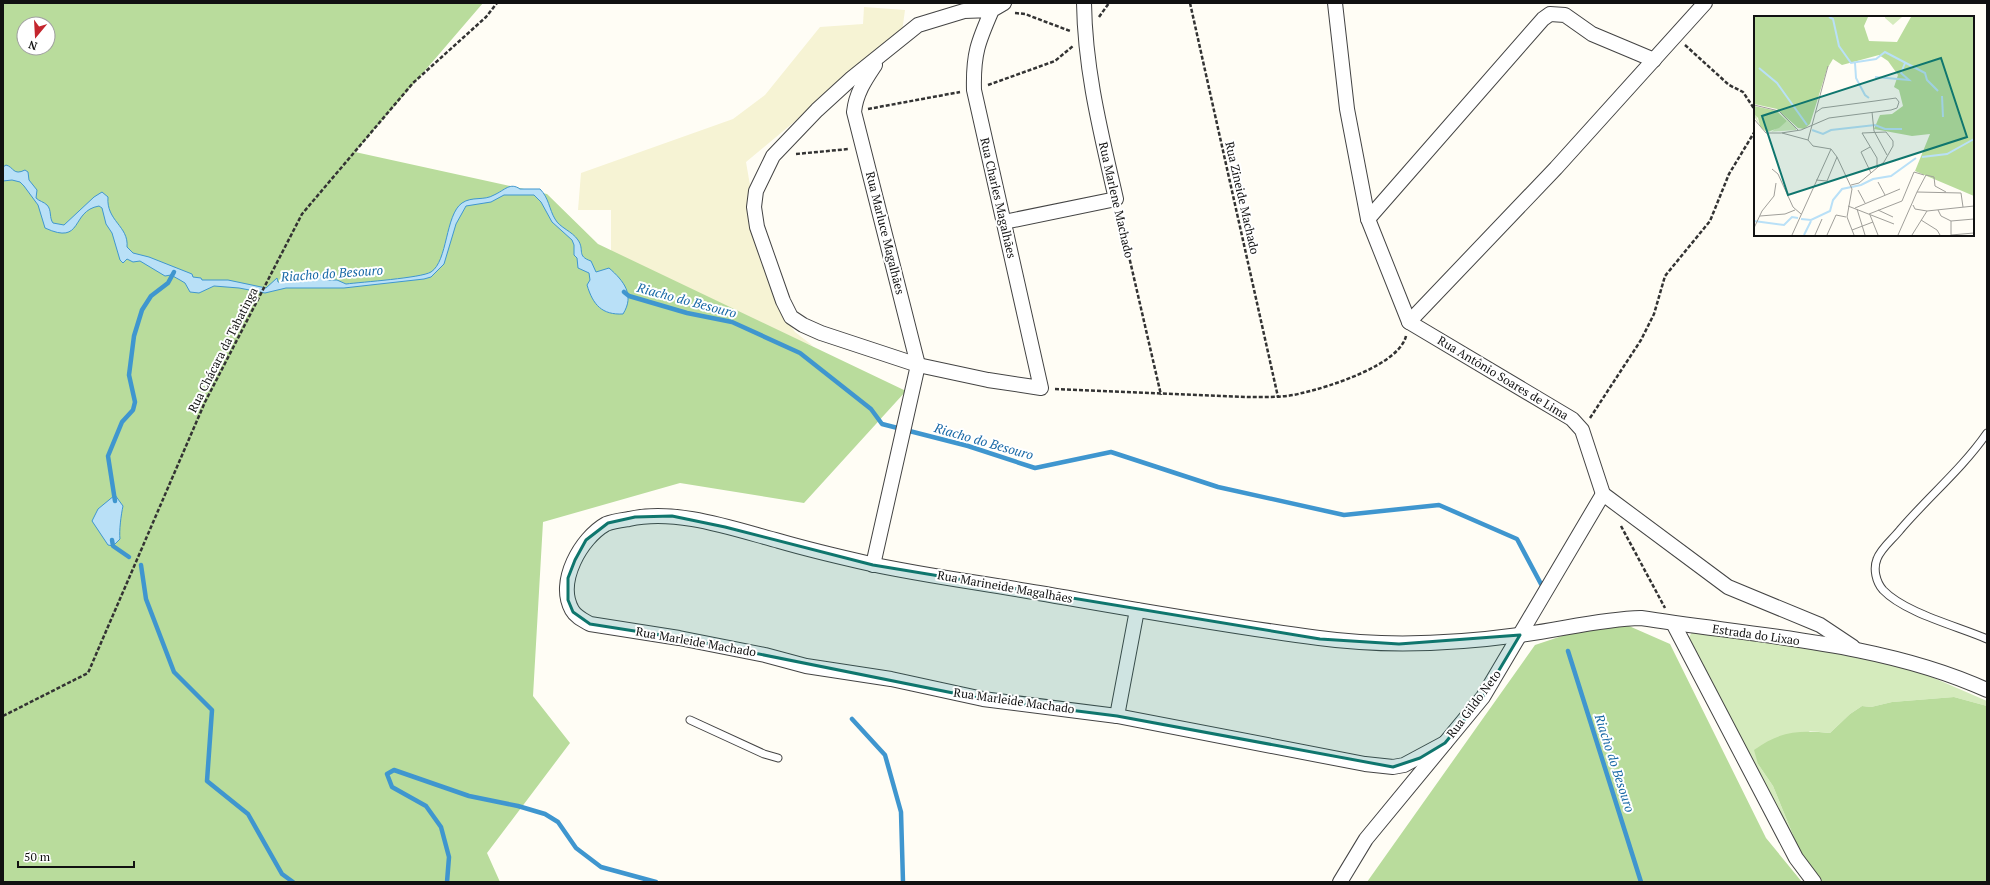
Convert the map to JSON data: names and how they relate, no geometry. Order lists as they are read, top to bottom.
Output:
{
  "streets": {
    "street": [
      "Rua Charles Magalhães",
      "Rua Marlene Machado",
      "Rua Marluce Magalhães",
      "Rua Antônio Soares de Lima",
      "Rua Marineide Magalhães",
      "Estrada do Lixao",
      "Rua Marleide Machado",
      "Rua Gildo Neto"
    ],
    "path": ["Rua Zineide Machado", "Rua Chácara da Tabatinga"]
  },
  "crossings": [
    ["Rua Marluce Magalhães", "Rua Marineide Magalhães"],
    ["Rua Antônio Soares de Lima", "Rua Gildo Neto"],
    ["Rua Marineide Magalhães", "Estrada do Lixao"],
    ["Rua Marineide Magalhães", "Rua Marleide Machado"],
    ["Rua Marineide Magalhães", "Rua Gildo Neto"],
    ["Estrada do Lixao", "Rua Gildo Neto"],
    ["Rua Marleide Machado", "Rua Gildo Neto"]
  ],
  "water": ["Riacho do Besouro"],
  "scale_bar": "50 m",
  "north": "bottom"
}
